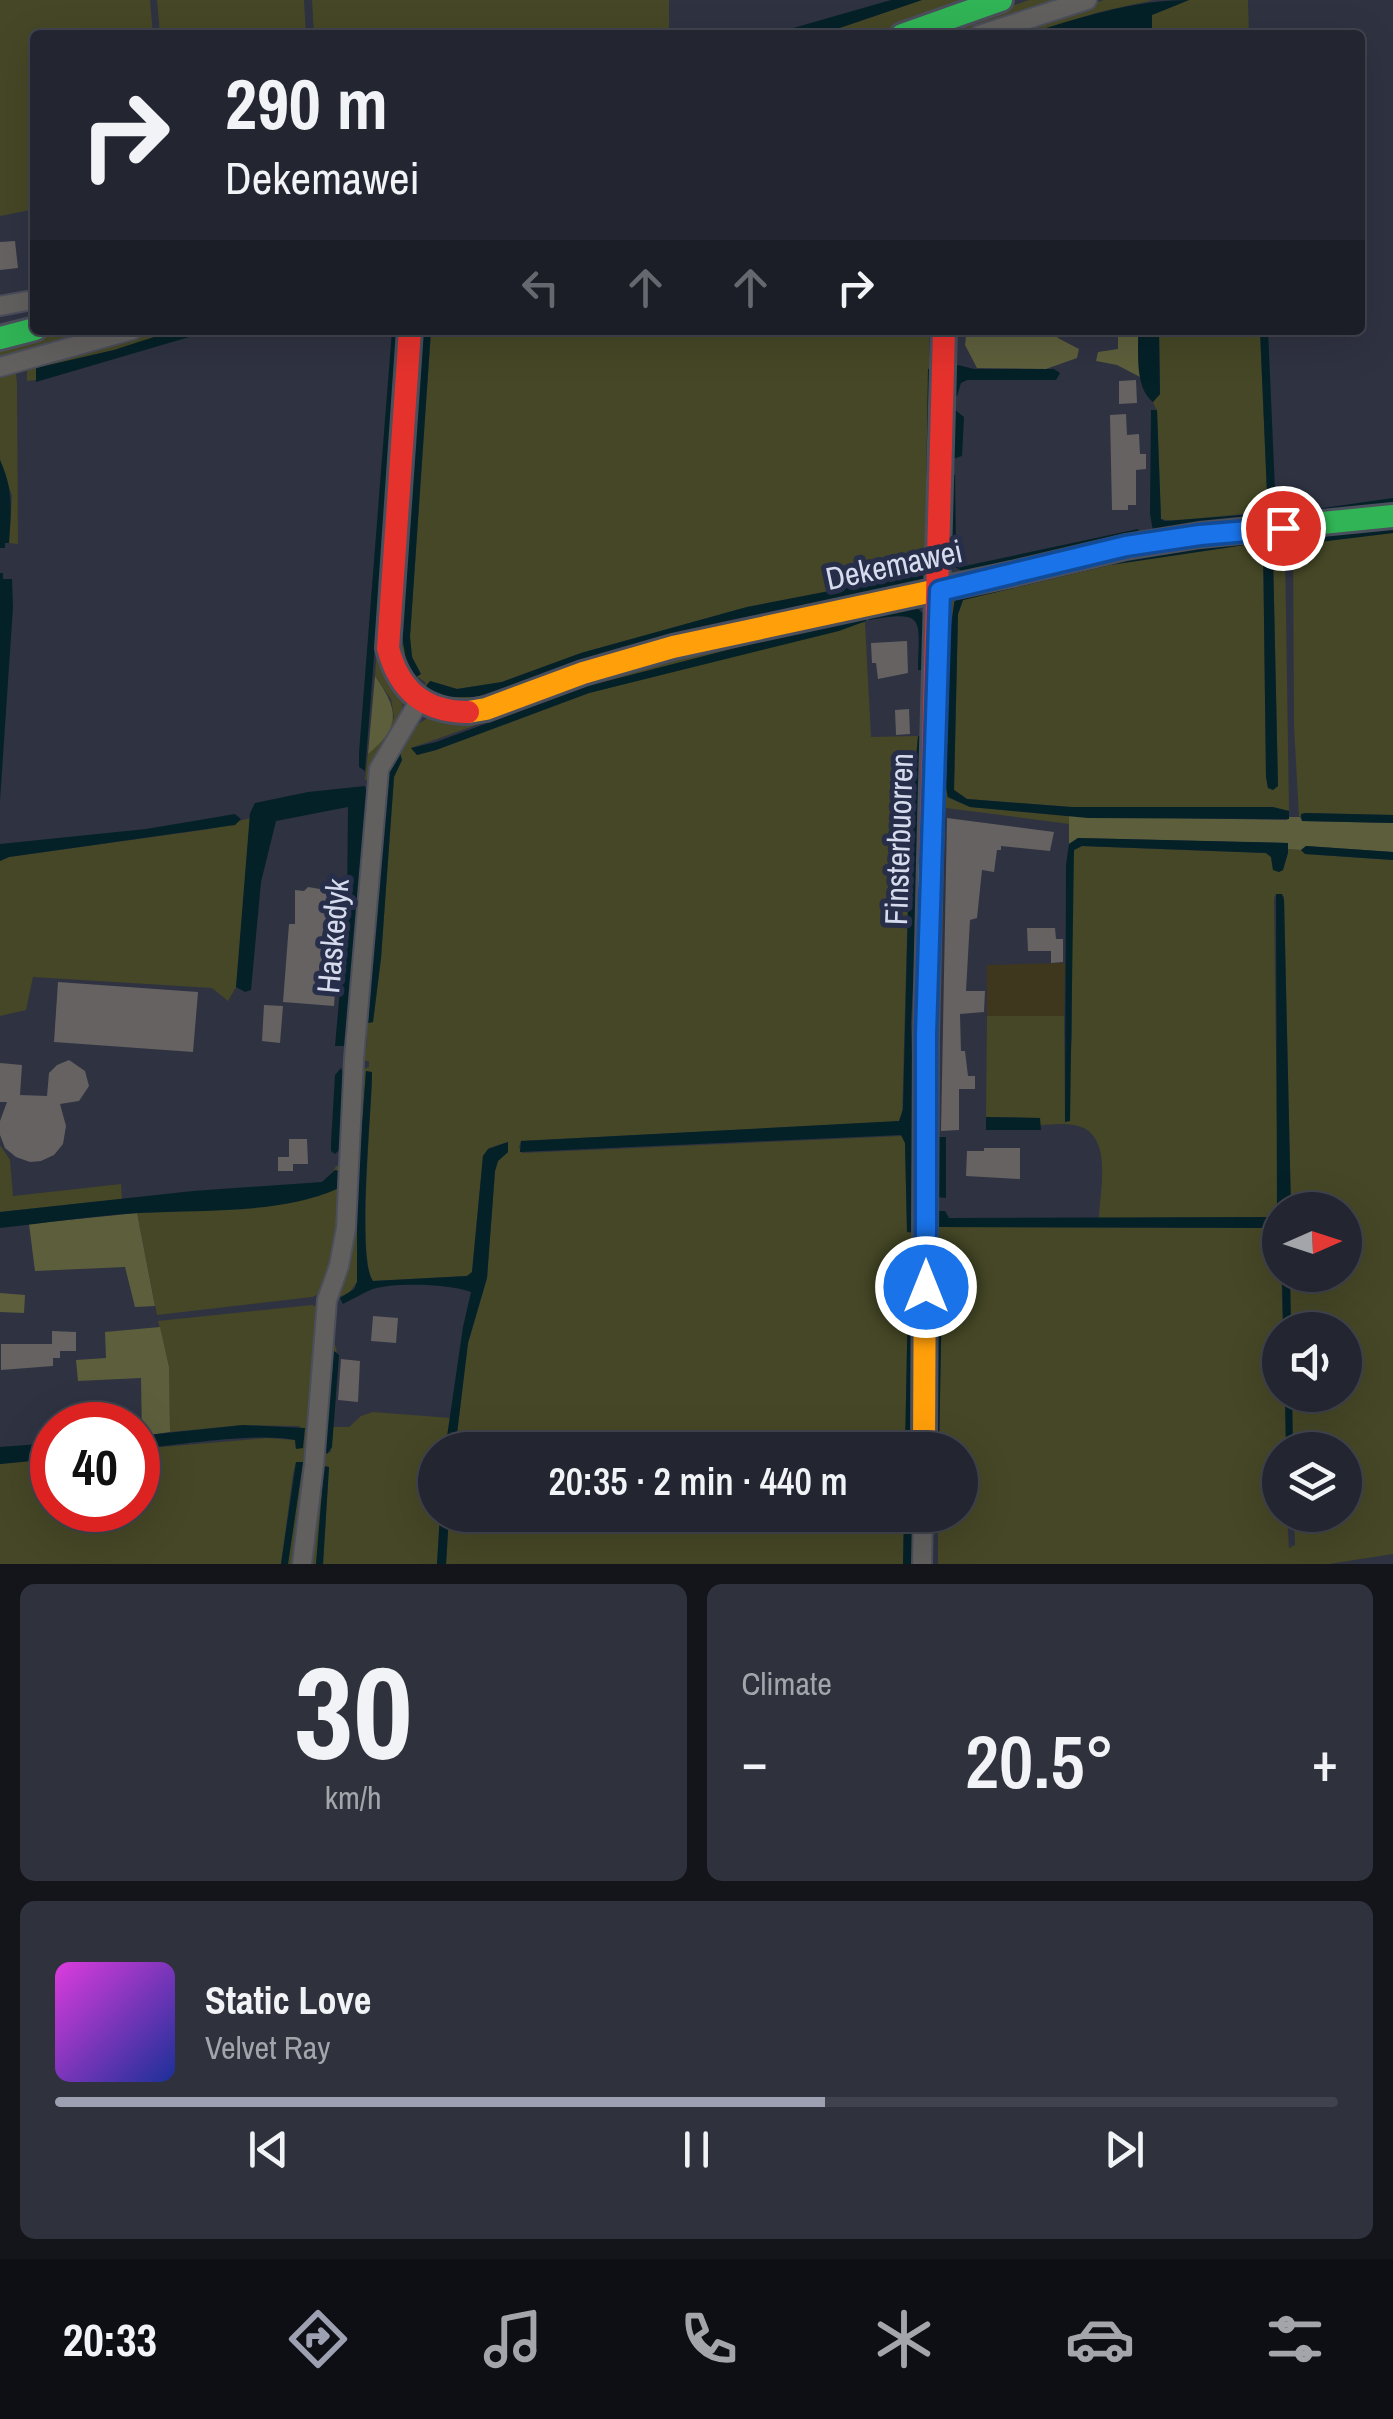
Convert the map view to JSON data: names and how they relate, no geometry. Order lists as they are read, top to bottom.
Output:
{
  "streets": {
    "street": ["Dekemawei", "Finsterbuorren", "Haskedyk"]
  },
  "crossings": [
    ["Dekemawei", "Finsterbuorren"],
    ["Dekemawei", "Haskedyk"]
  ],
  "north": "right",
  "page": {
    "turn": ["290 m", "Dekemawei"],
    "limit": "40",
    "trip": "20:35 · 2 min · 440 m",
    "tile": [
      ["30", "km/h"],
      "Climate"
    ],
    "heat": ["−", "20.5°", "+"],
    "song": ["Static Love", "Velvet Ray"],
    "tabs": "20:33"
  }
}
